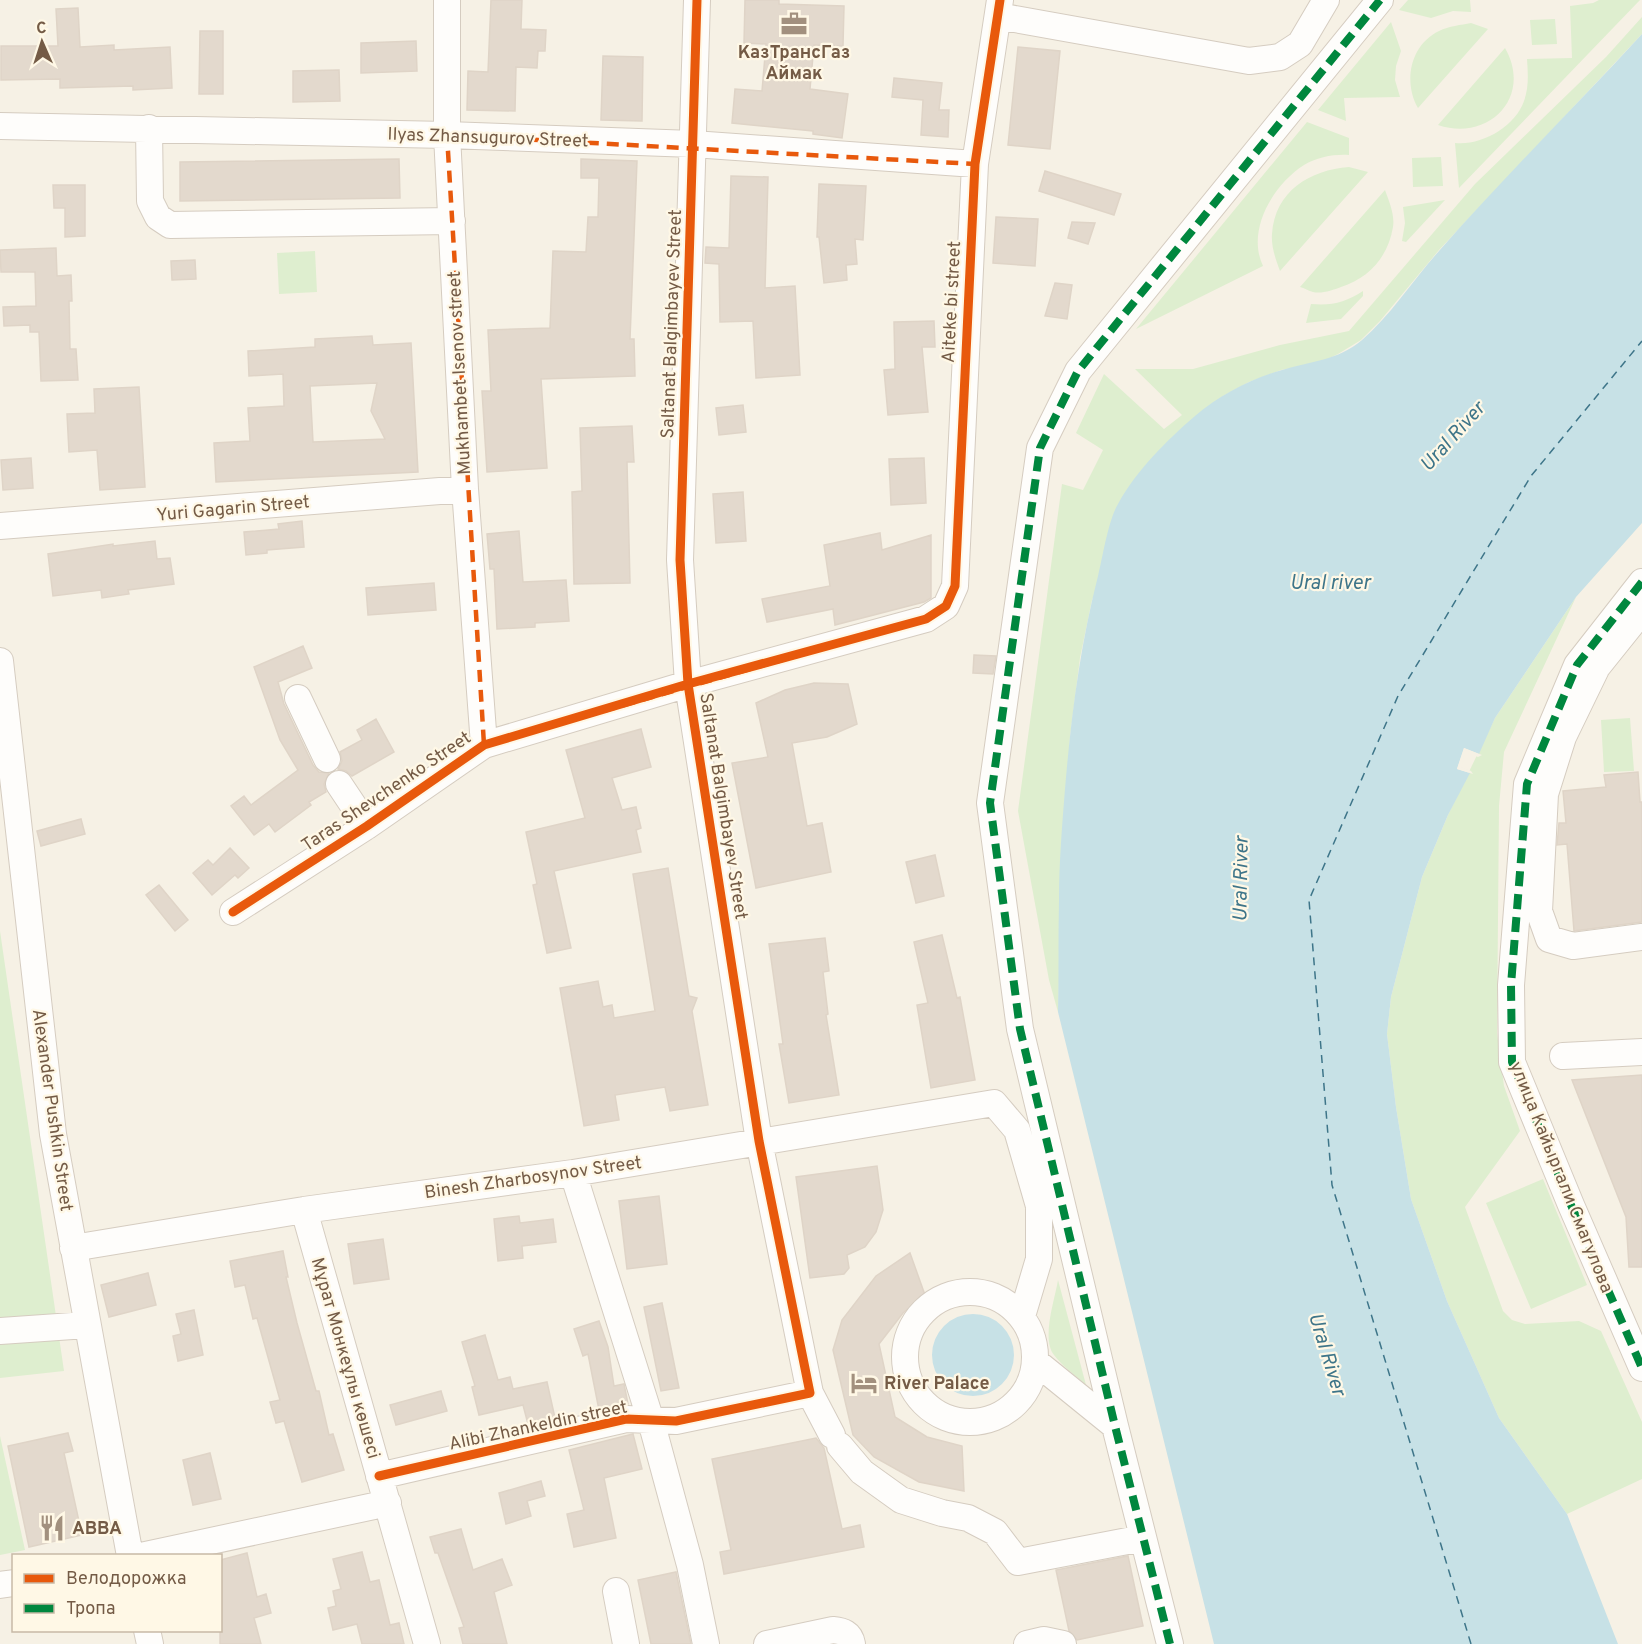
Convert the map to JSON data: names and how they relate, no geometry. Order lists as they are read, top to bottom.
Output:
{
  "streets": {
    "street": [
      "Ilyas Zhansugurov Street",
      "Aiteke bi street",
      "Saltanat Balgimbayev Street",
      "Mukhambet Isenov street",
      "Yuri Gagarin Street",
      "Taras Shevchenko Street",
      "Alexander Pushkin Street",
      "Binesh Zharbosynov Street",
      "улица Кайыргали Смагулова",
      "Мұрат Монкеұлы көшесі",
      "Alibi Zhankeldin street"
    ]
  },
  "crossings": [
    ["Ilyas Zhansugurov Street", "Aiteke bi street"],
    ["Ilyas Zhansugurov Street", "Saltanat Balgimbayev Street"],
    ["Ilyas Zhansugurov Street", "Mukhambet Isenov street"],
    ["Aiteke bi street", "Taras Shevchenko Street"],
    ["Saltanat Balgimbayev Street", "Taras Shevchenko Street"],
    ["Saltanat Balgimbayev Street", "Binesh Zharbosynov Street"],
    ["Saltanat Balgimbayev Street", "Alibi Zhankeldin street"],
    ["Mukhambet Isenov street", "Yuri Gagarin Street"],
    ["Mukhambet Isenov street", "Taras Shevchenko Street"],
    ["Alexander Pushkin Street", "Binesh Zharbosynov Street"],
    ["Binesh Zharbosynov Street", "Мұрат Монкеұлы көшесі"],
    ["Мұрат Монкеұлы көшесі", "Alibi Zhankeldin street"]
  ],
  "water": ["Ural River", "Ural river"],
  "places": {
    "office": ["КазТрансГаз Аймак"],
    "hotel": ["River Palace"],
    "restaurant": ["ABBA"]
  },
  "legend": ["Велодорожка", "Тропа"],
  "north": "top"
}
